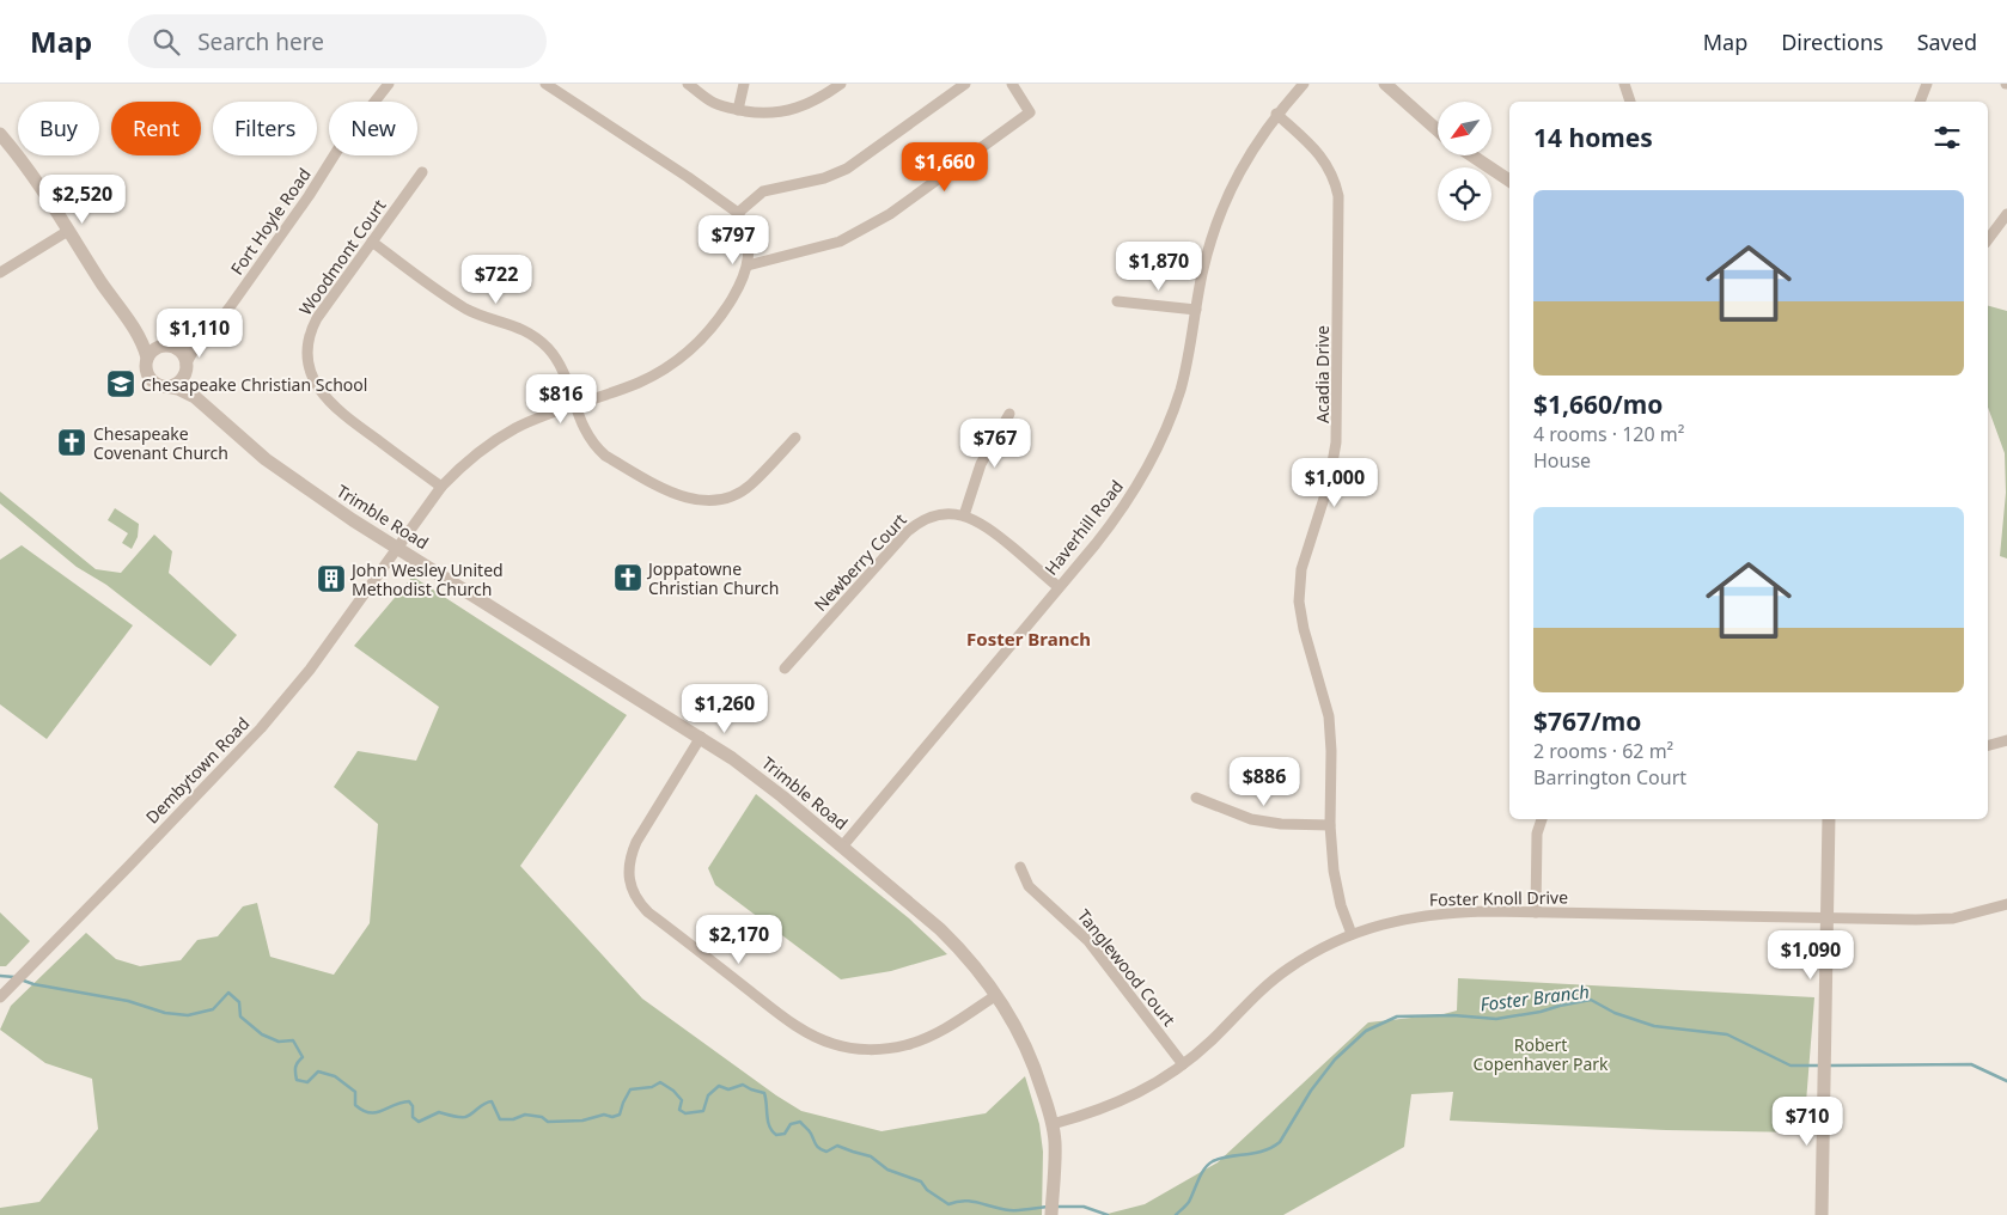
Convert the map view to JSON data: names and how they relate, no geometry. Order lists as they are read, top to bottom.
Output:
{
  "streets": {
    "street": [
      "Fort Hoyle Road",
      "Woodmont Court",
      "Acadia Drive",
      "Trimble Road",
      "Haverhill Road",
      "Newberry Court",
      "Dembytown Road",
      "Foster Knoll Drive",
      "Tanglewood Court"
    ]
  },
  "crossings": [
    ["Fort Hoyle Road", "Trimble Road"],
    ["Woodmont Court", "Dembytown Road"],
    ["Acadia Drive", "Haverhill Road"],
    ["Acadia Drive", "Foster Knoll Drive"],
    ["Trimble Road", "Haverhill Road"],
    ["Trimble Road", "Dembytown Road"],
    ["Trimble Road", "Foster Knoll Drive"],
    ["Foster Knoll Drive", "Tanglewood Court"]
  ],
  "districts": ["Foster Branch"],
  "water": ["Foster Branch"],
  "parks": ["Robert Copenhaver Park"],
  "places": {
    "school or university": ["Chesapeake Christian School"],
    "church": ["Chesapeake Covenant Church", "Joppatowne Christian Church"],
    "building": ["John Wesley United Methodist Church"]
  },
  "north": "bottom left",
  "page": {
    "header": "Map",
    "search": "Search here",
    "nav": ["Map", "Directions", "Saved"],
    "chip": [
      "Buy",
      "Rent",
      "Filters",
      "New"
    ],
    "heading": "14 homes",
    "price": [
      "$1,660",
      "$2,520",
      "$797",
      "$1,870",
      "$722",
      "$1,110",
      "$816",
      "$767",
      "$1,000",
      "$1,260",
      "$886",
      "$2,170",
      "$1,090",
      "$710"
    ],
    "list": [
      {
        "name": "$1,660/mo",
        "note": "4 rooms · 120 m² · House"
      },
      {
        "name": "$767/mo",
        "note": "2 rooms · 62 m² · Barrington Court"
      }
    ]
  }
}
